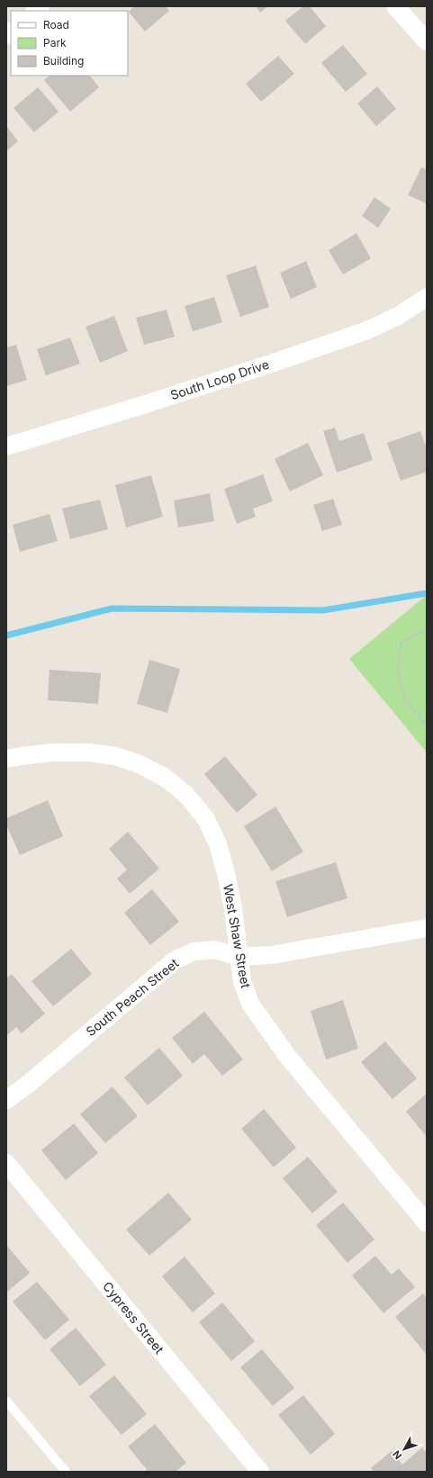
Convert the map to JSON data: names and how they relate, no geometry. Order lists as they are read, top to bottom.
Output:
{
  "streets": {
    "street": [
      "South Loop Drive",
      "West Shaw Street",
      "South Peach Street",
      "Cypress Street"
    ]
  },
  "crossings": [
    ["West Shaw Street", "South Peach Street"]
  ],
  "legend": ["Road", "Park", "Building"],
  "north": "bottom left"
}
